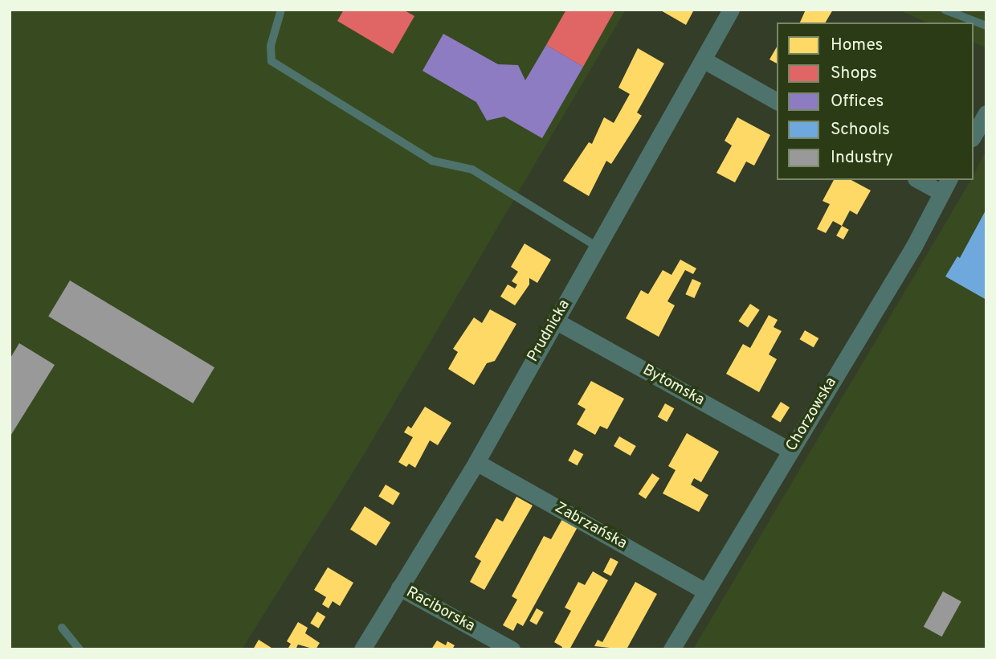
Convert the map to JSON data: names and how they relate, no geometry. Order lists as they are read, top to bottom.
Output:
{
  "streets": {
    "street": [
      "Prudnicka",
      "Bytomska",
      "Chorzowska",
      "Zabrzańska",
      "Raciborska"
    ]
  },
  "crossings": [
    ["Prudnicka", "Bytomska"],
    ["Prudnicka", "Zabrzańska"],
    ["Prudnicka", "Raciborska"],
    ["Bytomska", "Chorzowska"],
    ["Chorzowska", "Zabrzańska"]
  ],
  "legend": [
    "Homes",
    "Shops",
    "Offices",
    "Schools",
    "Industry"
  ]
}
